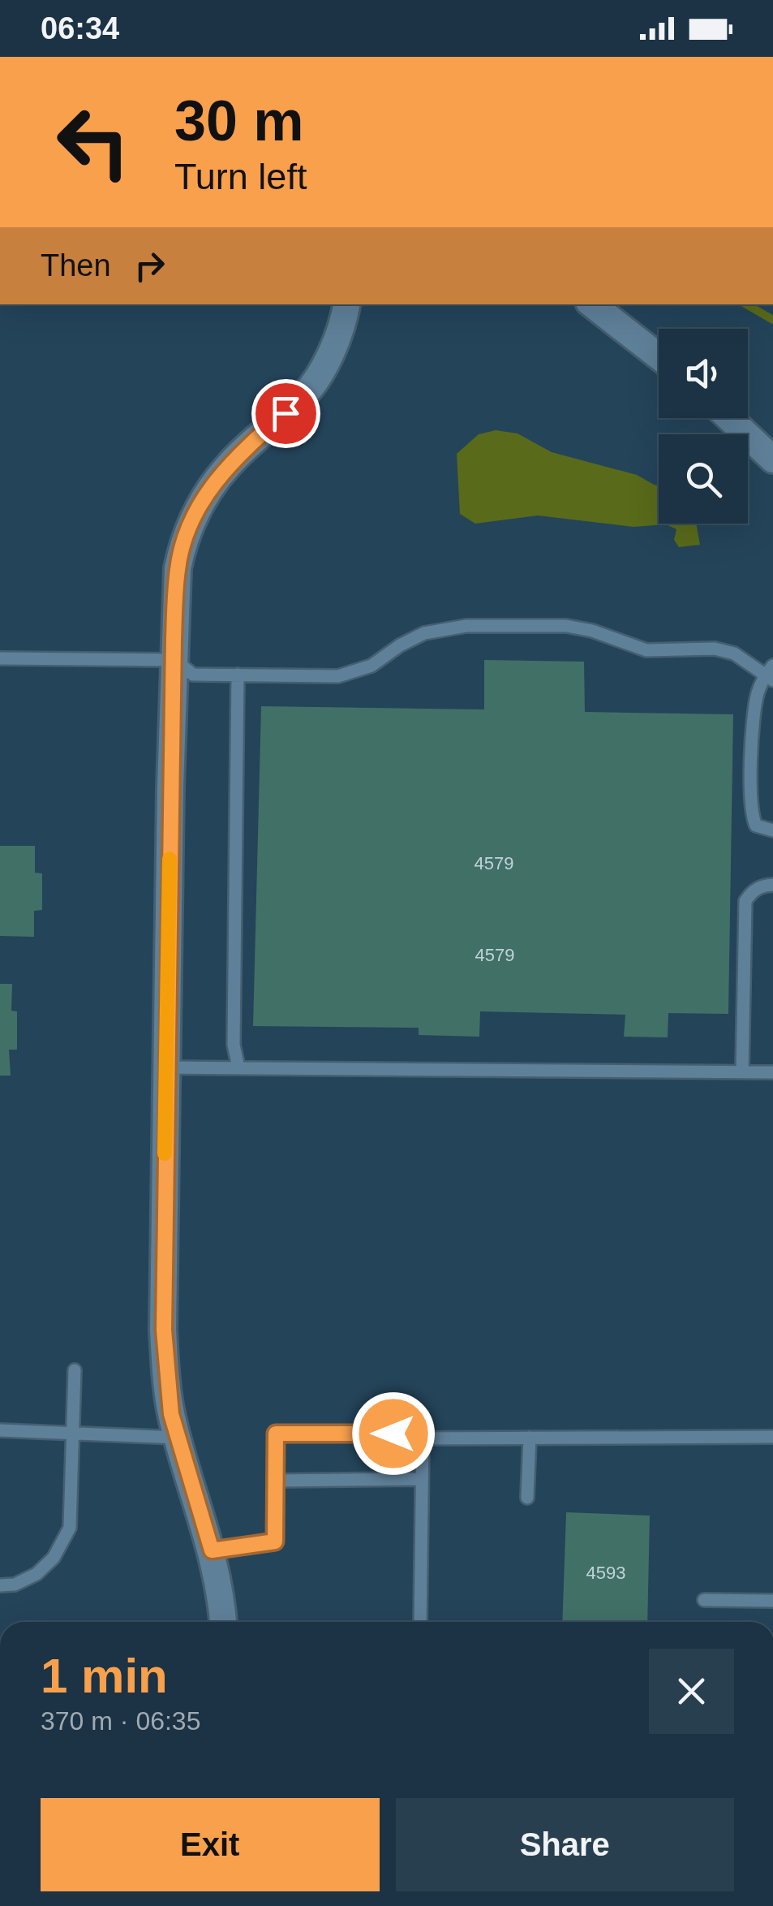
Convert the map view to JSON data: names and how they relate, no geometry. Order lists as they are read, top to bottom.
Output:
{
  "house_numbers": ["4579", "4579", "4593"],
  "page": {
    "status": "06:34",
    "turn": ["30 m", "Turn left"],
    "then": "Then",
    "heading": ["1 min", "370 m · 06:35"],
    "buttons": ["Exit", "Share"]
  }
}
